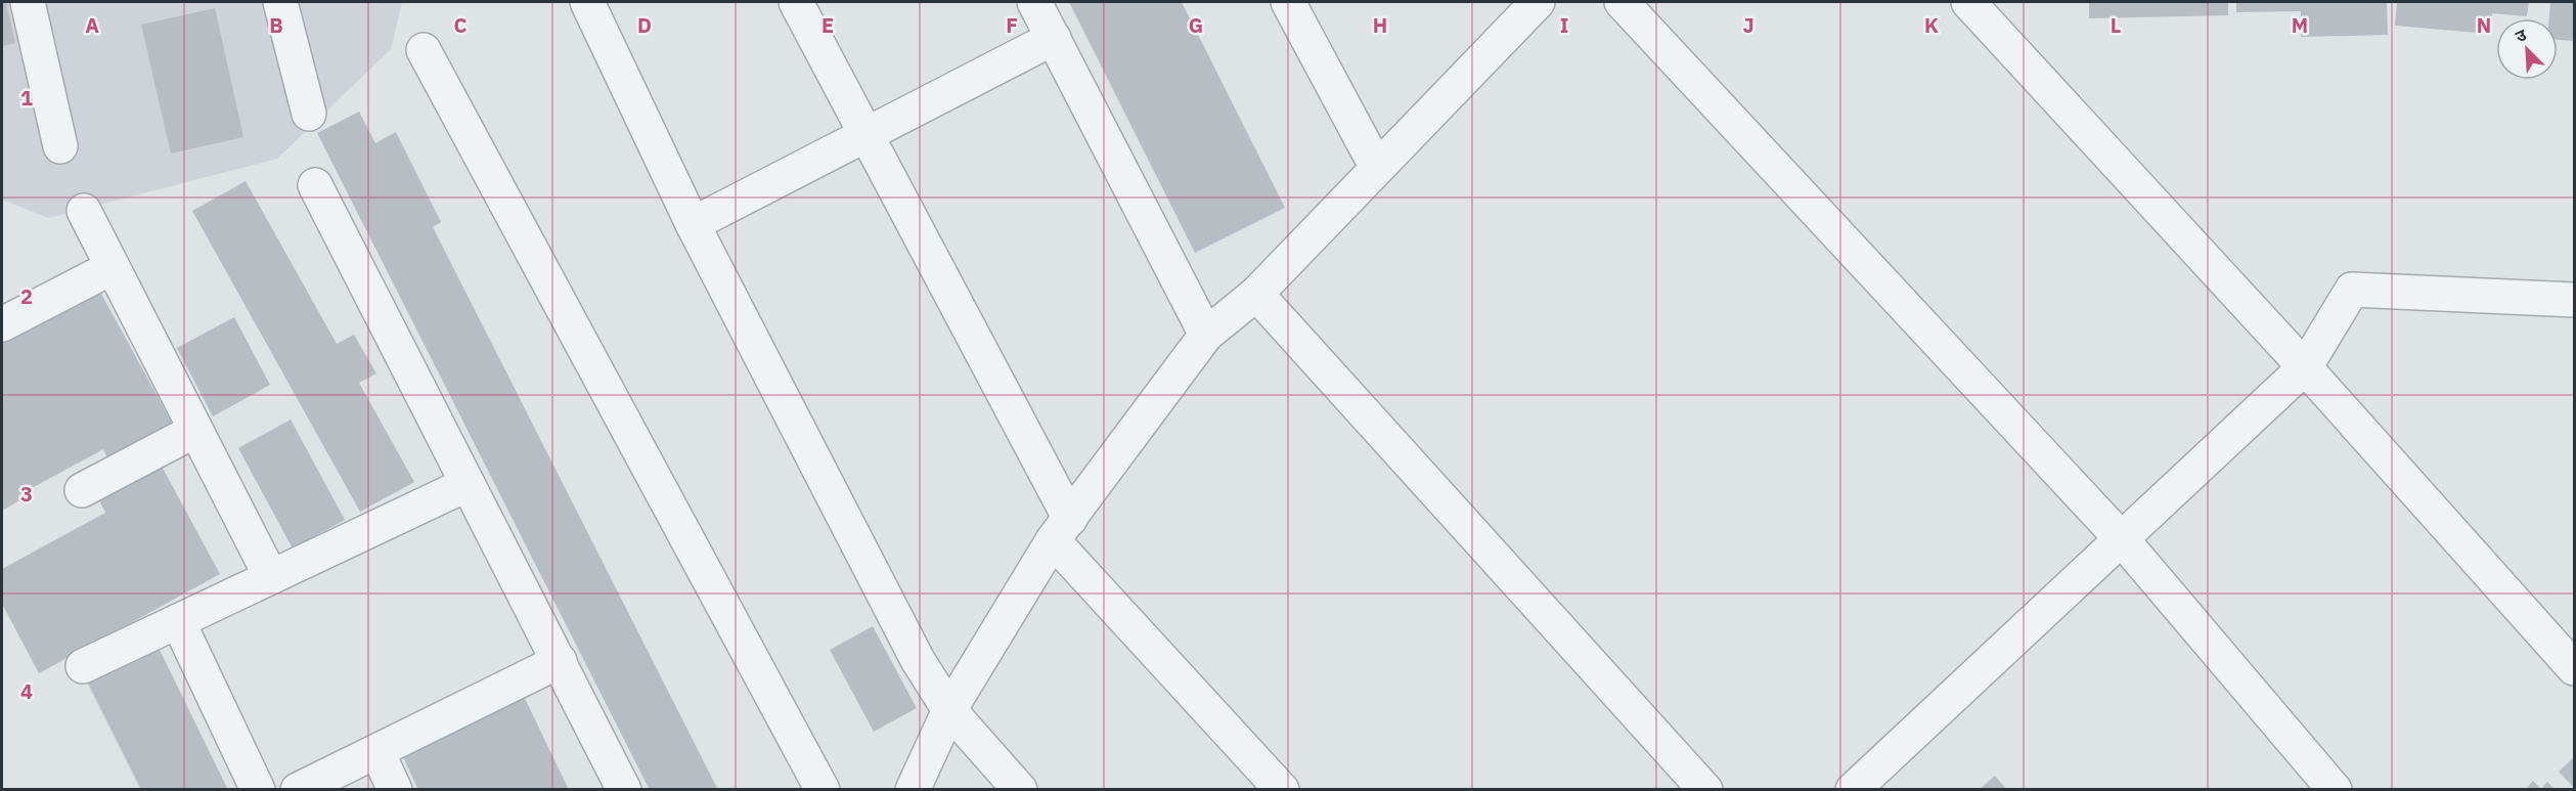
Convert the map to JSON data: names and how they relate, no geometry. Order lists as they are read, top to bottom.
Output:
{
  "north": "top left",
  "grid": {
    "columns": [
      "A",
      "B",
      "C",
      "D",
      "E",
      "F",
      "G",
      "H",
      "I",
      "J",
      "K",
      "L",
      "M",
      "N"
    ],
    "rows": [
      "1",
      "2",
      "3",
      "4"
    ]
  }
}
